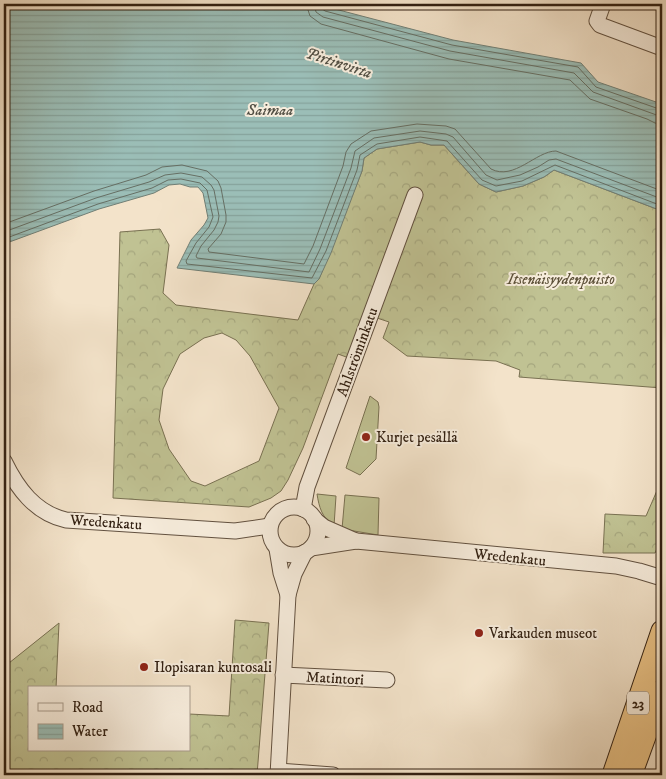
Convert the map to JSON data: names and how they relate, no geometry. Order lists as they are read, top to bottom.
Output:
{
  "streets": {
    "highway": ["23"],
    "street": ["Ahlströminkatu", "Wredenkatu", "Matintori"]
  },
  "crossings": [
    ["Ahlströminkatu", "Wredenkatu"]
  ],
  "water": ["Pirtinvirta", "Saimaa"],
  "parks": ["Itsenäisyydenpuisto"],
  "places": ["Kurjet pesällä", "Varkauden museot", "Ilopisaran kuntosali"],
  "legend": ["Road", "Water"]
}
